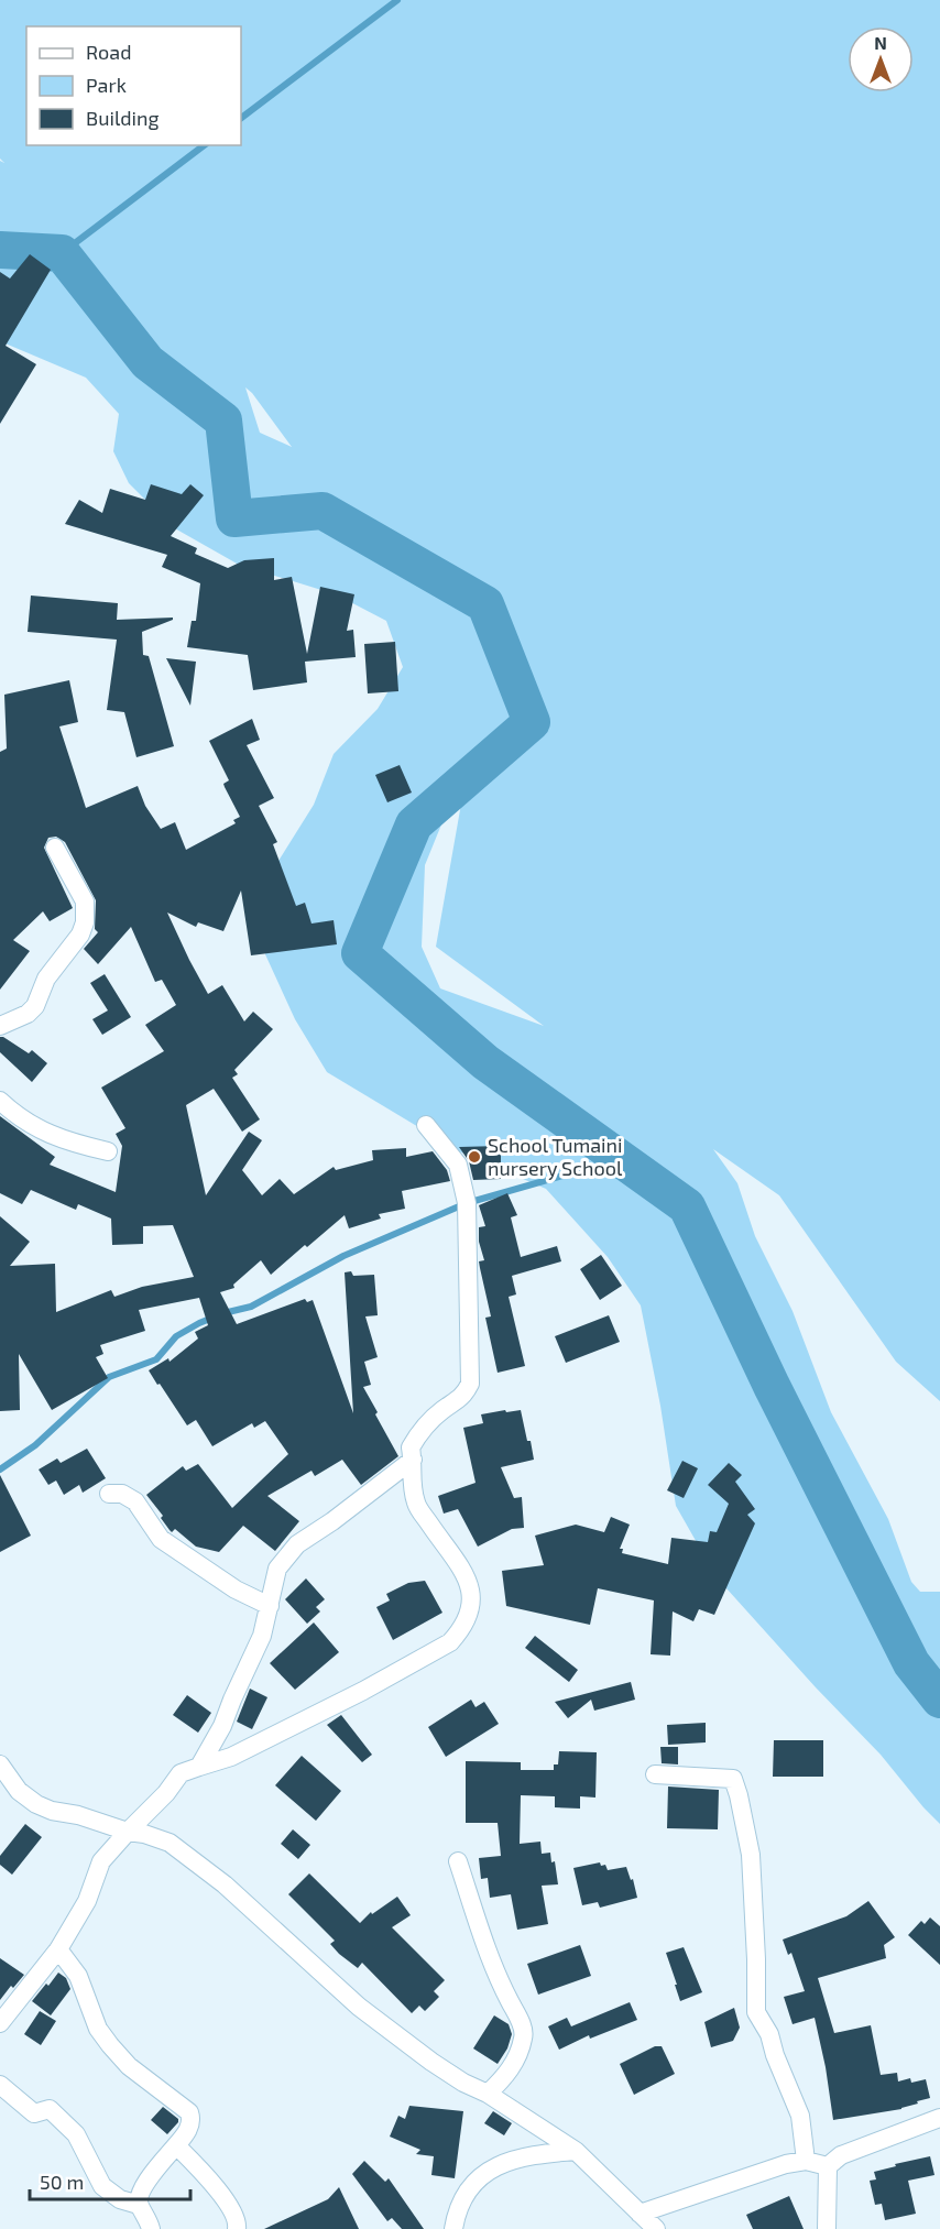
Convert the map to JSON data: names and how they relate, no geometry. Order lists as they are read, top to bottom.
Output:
{
  "places": ["School Tumaini nursery School"],
  "legend": ["Road", "Park", "Building"],
  "scale_bar": "50 m",
  "north": "top"
}
